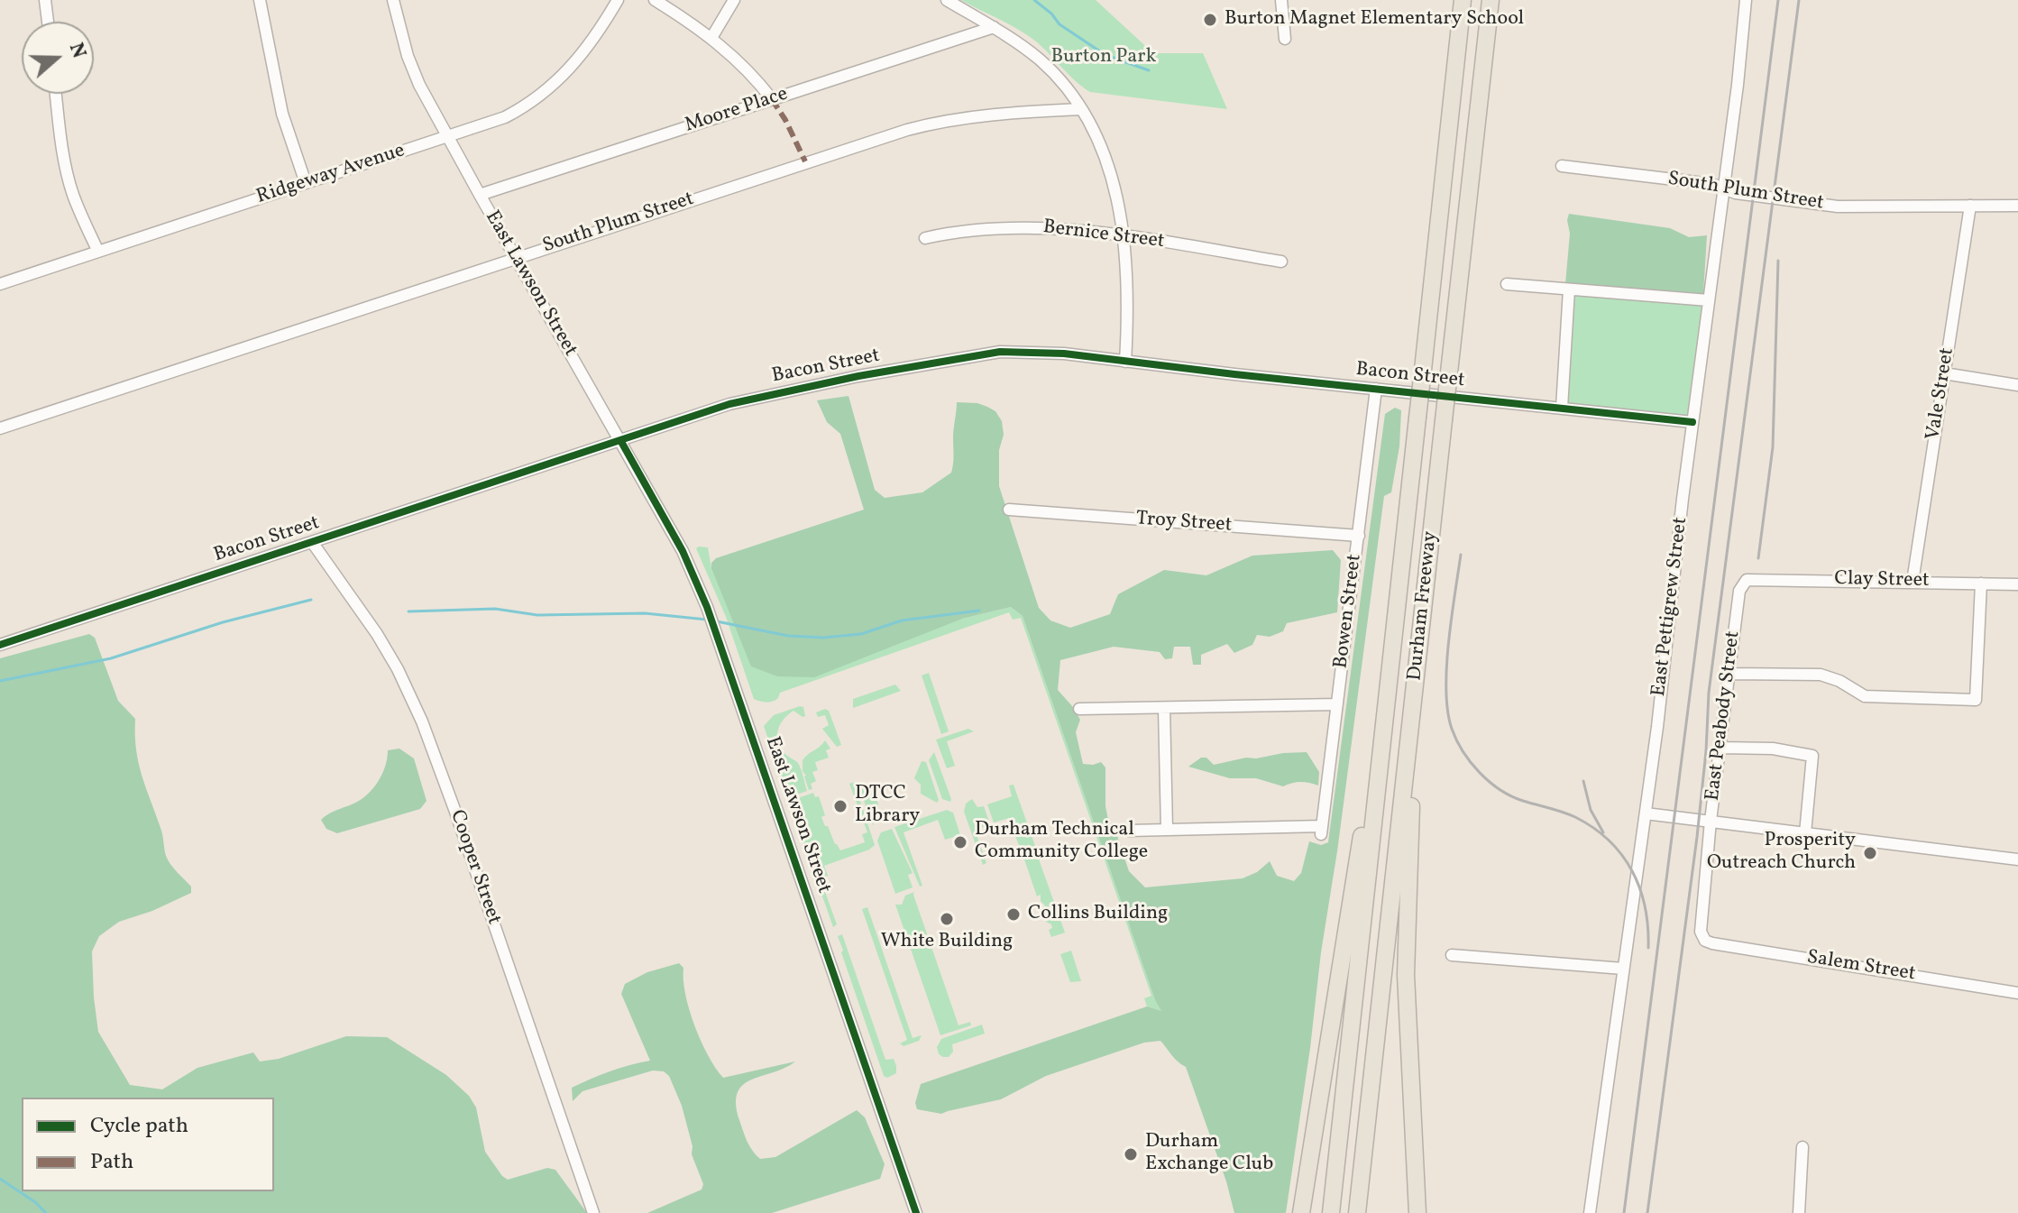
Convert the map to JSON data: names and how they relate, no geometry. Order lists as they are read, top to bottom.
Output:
{
  "streets": {
    "highway": ["Durham Freeway"],
    "street": [
      "Moore Place",
      "Ridgeway Avenue",
      "South Plum Street",
      "Bernice Street",
      "East Lawson Street",
      "Bacon Street",
      "Vale Street",
      "Troy Street",
      "Clay Street",
      "East Pettigrew Street",
      "Bowen Street",
      "East Peabody Street",
      "Cooper Street",
      "Salem Street"
    ]
  },
  "crossings": [
    ["Moore Place", "East Lawson Street"],
    ["Ridgeway Avenue", "East Lawson Street"],
    ["South Plum Street", "East Lawson Street"],
    ["South Plum Street", "Vale Street"],
    ["South Plum Street", "East Pettigrew Street"],
    ["East Lawson Street", "Bacon Street"],
    ["Bacon Street", "East Pettigrew Street"],
    ["Bacon Street", "Bowen Street"],
    ["Bacon Street", "Cooper Street"],
    ["Vale Street", "Clay Street"],
    ["Troy Street", "Bowen Street"],
    ["Clay Street", "East Peabody Street"],
    ["East Peabody Street", "Salem Street"]
  ],
  "parks": ["Burton Park"],
  "places": [
    "Burton Magnet Elementary School",
    "DTCC Library",
    "Durham Technical Community College",
    "Prosperity Outreach Church",
    "Collins Building",
    "White Building",
    "Durham Exchange Club"
  ],
  "legend": ["Cycle path", "Path"],
  "north": "right"
}
